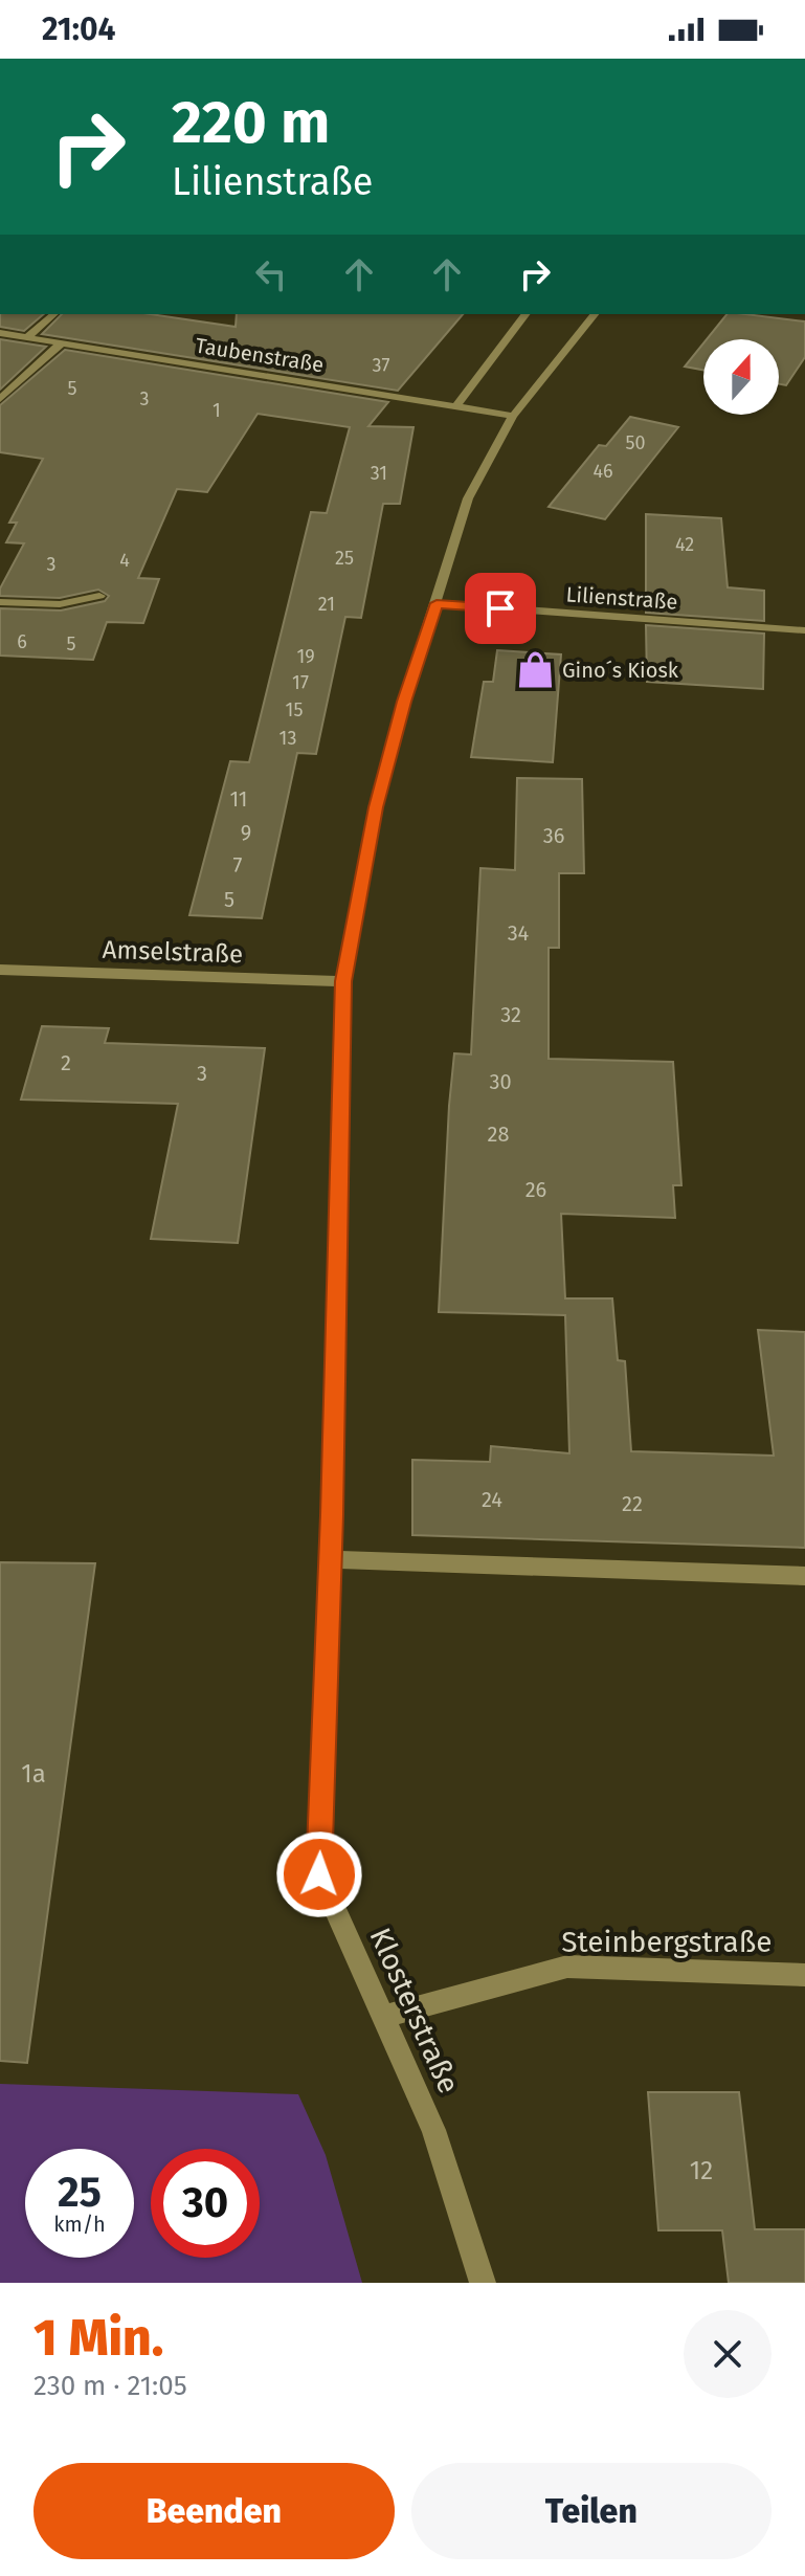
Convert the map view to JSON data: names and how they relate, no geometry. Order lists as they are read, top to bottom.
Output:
{
  "streets": {
    "street": [
      "Taubenstraße",
      "Lilienstraße",
      "Amselstraße",
      "Steinbergstraße",
      "Klosterstraße"
    ]
  },
  "crossings": [
    ["Taubenstraße", "Klosterstraße"],
    ["Lilienstraße", "Klosterstraße"],
    ["Amselstraße", "Klosterstraße"],
    ["Steinbergstraße", "Klosterstraße"]
  ],
  "places": {
    "shop": ["Gino´s Kiosk"]
  },
  "house_numbers": [
    "37",
    "5",
    "3",
    "1",
    "50",
    "46",
    "31",
    "42",
    "25",
    "4",
    "3",
    "21",
    "6",
    "5",
    "19",
    "17",
    "15",
    "13",
    "11",
    "9",
    "36",
    "7",
    "5",
    "34",
    "32",
    "2",
    "3",
    "30",
    "28",
    "26",
    "24",
    "22",
    "1a",
    "12"
  ],
  "north": "top",
  "page": {
    "status": "21:04",
    "turn": ["220 m", "Lilienstraße"],
    "speed": "25 km/h",
    "limit": "30",
    "heading": ["1 Min.", "230 m · 21:05"],
    "buttons": ["Beenden", "Teilen"]
  }
}
